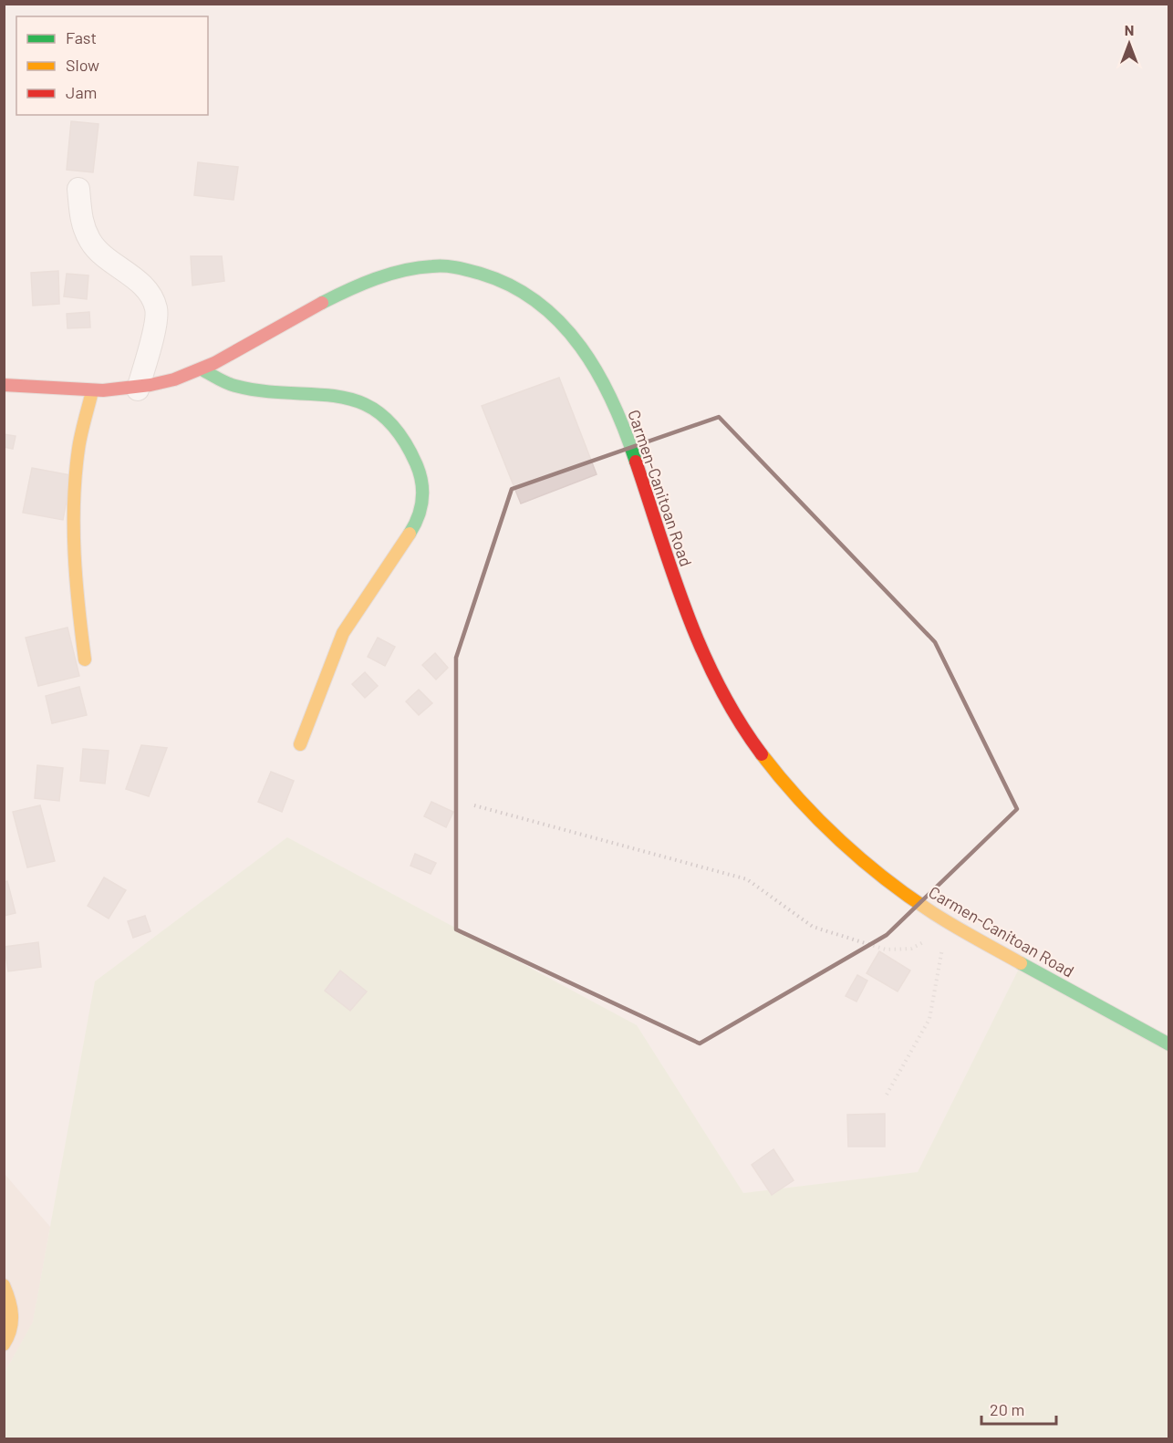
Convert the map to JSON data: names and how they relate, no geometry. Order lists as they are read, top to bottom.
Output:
{
  "streets": {
    "main road": ["Carmen-Canitoan Road"]
  },
  "legend": ["Fast", "Slow", "Jam"],
  "scale_bar": "20 m",
  "north": "top"
}
